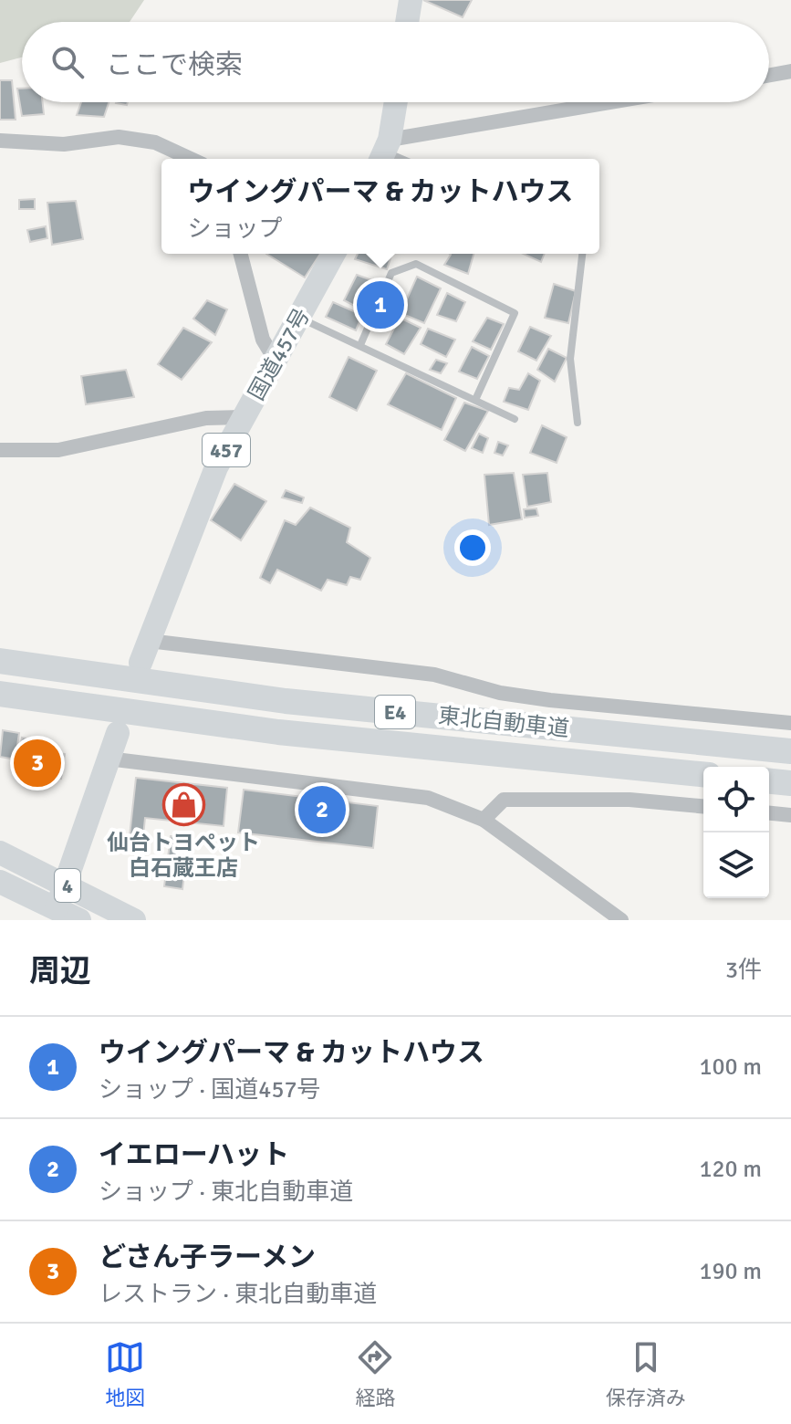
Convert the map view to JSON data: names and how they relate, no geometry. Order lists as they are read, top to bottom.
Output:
{
  "streets": {
    "highway": [
      "国道457号",
      "457",
      "E4",
      "東北自動車道",
      "4"
    ]
  },
  "places": {
    "shop": ["仙台トヨペット 白石蔵王店"]
  },
  "page": {
    "search": "ここで検索",
    "popup": ["ウイングパーマ & カットハウス", "ショップ"],
    "pins": ["1", "3", "2"],
    "heading": ["周辺", "3件"],
    "list": [
      {
        "mark": "1",
        "name": "ウイングパーマ & カットハウス",
        "note": "ショップ · 国道457号",
        "value": "100 m"
      },
      {
        "mark": "2",
        "name": "イエローハット",
        "note": "ショップ · 東北自動車道",
        "value": "120 m"
      },
      {
        "mark": "3",
        "name": "どさん子ラーメン",
        "note": "レストラン · 東北自動車道",
        "value": "190 m"
      }
    ],
    "nav": ["地図", "経路", "保存済み"]
  }
}
